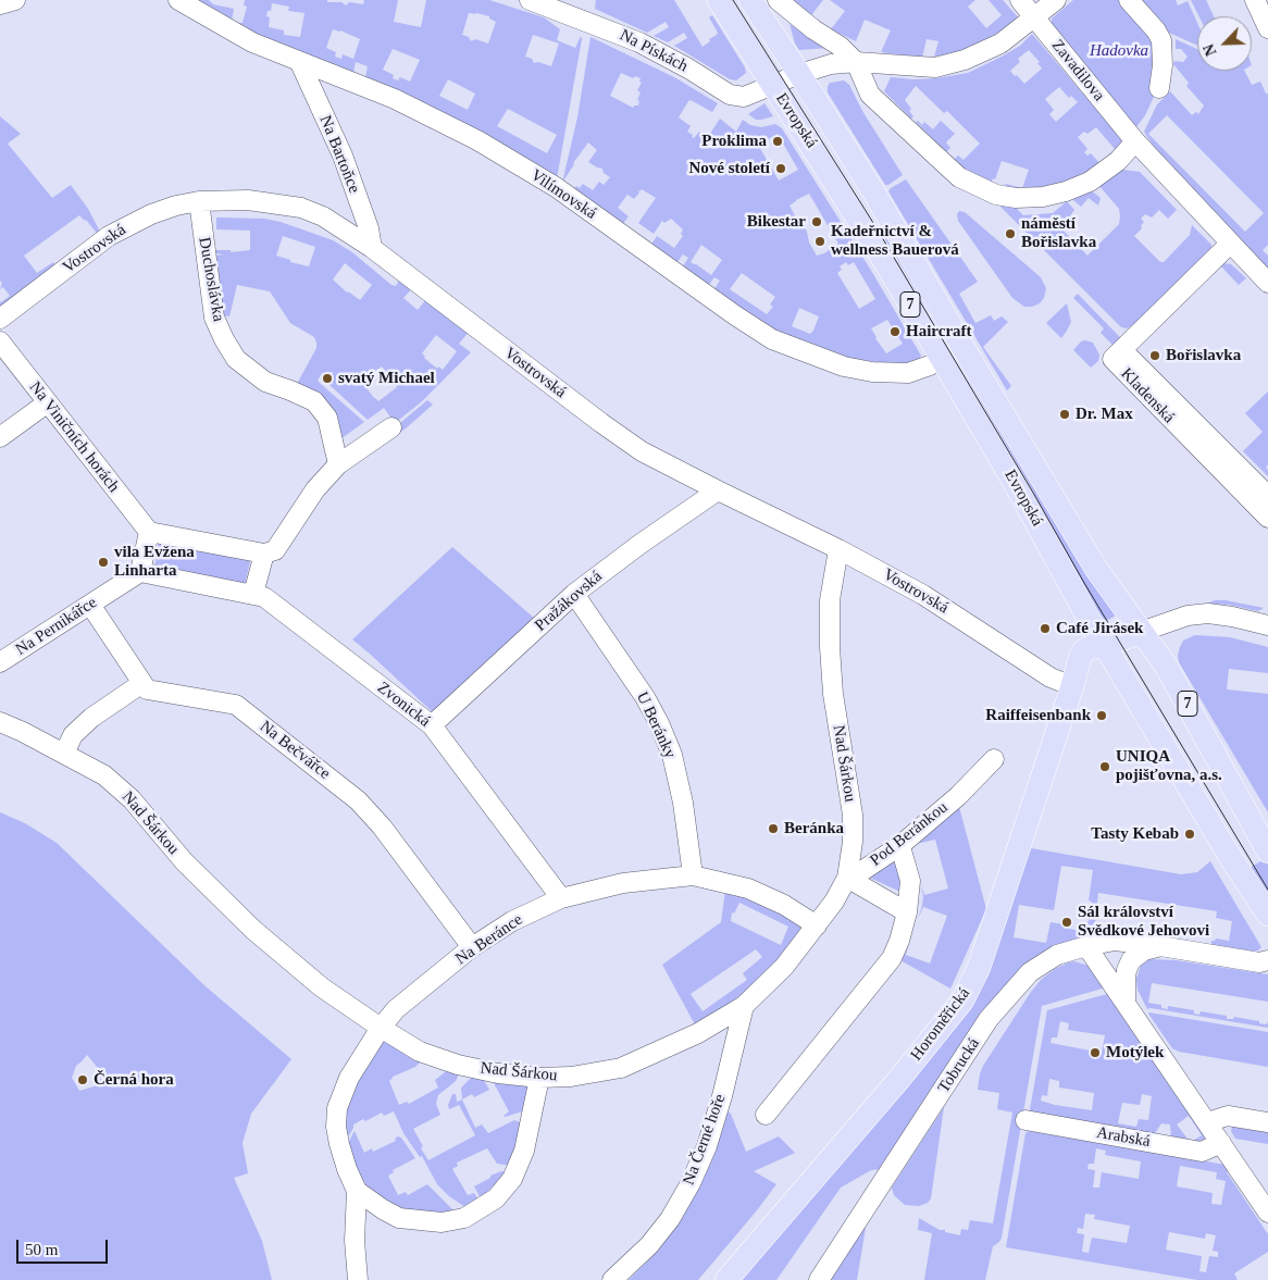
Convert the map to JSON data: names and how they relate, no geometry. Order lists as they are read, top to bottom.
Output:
{
  "streets": {
    "main road": ["Evropská", "7", "Horoměřická"],
    "street": [
      "Na Pískách",
      "Zavadilova",
      "Na Bartoňce",
      "Vilímovská",
      "Vostrovská",
      "Duchoslávka",
      "Kladenská",
      "Na Viničních horách",
      "Pražákovská",
      "Na Pernikářce",
      "Zvonická",
      "U Beránky",
      "Na Bečvářce",
      "Nad Šárkou",
      "Pod Beránkou",
      "Na Beránce",
      "Tobrucká",
      "Arabská",
      "Na Černé hoře"
    ]
  },
  "crossings": [
    ["Na Pískách", "Evropská"],
    ["Evropská", "Vilímovská"],
    ["Evropská", "Horoměřická"],
    ["Na Bartoňce", "Vilímovská"],
    ["Na Bartoňce", "Vostrovská"],
    ["Vostrovská", "Duchoslávka"],
    ["Vostrovská", "Pražákovská"],
    ["Vostrovská", "Nad Šárkou"],
    ["Vostrovská", "Horoměřická"],
    ["Pražákovská", "Zvonická"],
    ["Pražákovská", "U Beránky"],
    ["Zvonická", "Na Beránce"],
    ["U Beránky", "Na Beránce"],
    ["Na Bečvářce", "Na Beránce"],
    ["Nad Šárkou", "Pod Beránkou"],
    ["Nad Šárkou", "Na Beránce"],
    ["Nad Šárkou", "Na Černé hoře"]
  ],
  "parks": ["Hadovka"],
  "places": [
    "Proklima",
    "Nové století",
    "Bikestar",
    "náměstí Bořislavka",
    "Kadeřnictví & wellness Bauerová",
    "Haircraft",
    "Bořislavka",
    "svatý Michael",
    "Dr. Max",
    "vila Evžena Linharta",
    "Café Jirásek",
    "Raiffeisenbank",
    "UNIQA pojišťovna, a.s.",
    "Beránka",
    "Tasty Kebab",
    "Sál království Svědkové Jehovovi",
    "Motýlek",
    "Černá hora"
  ],
  "scale_bar": "50 m",
  "north": "bottom left"
}
